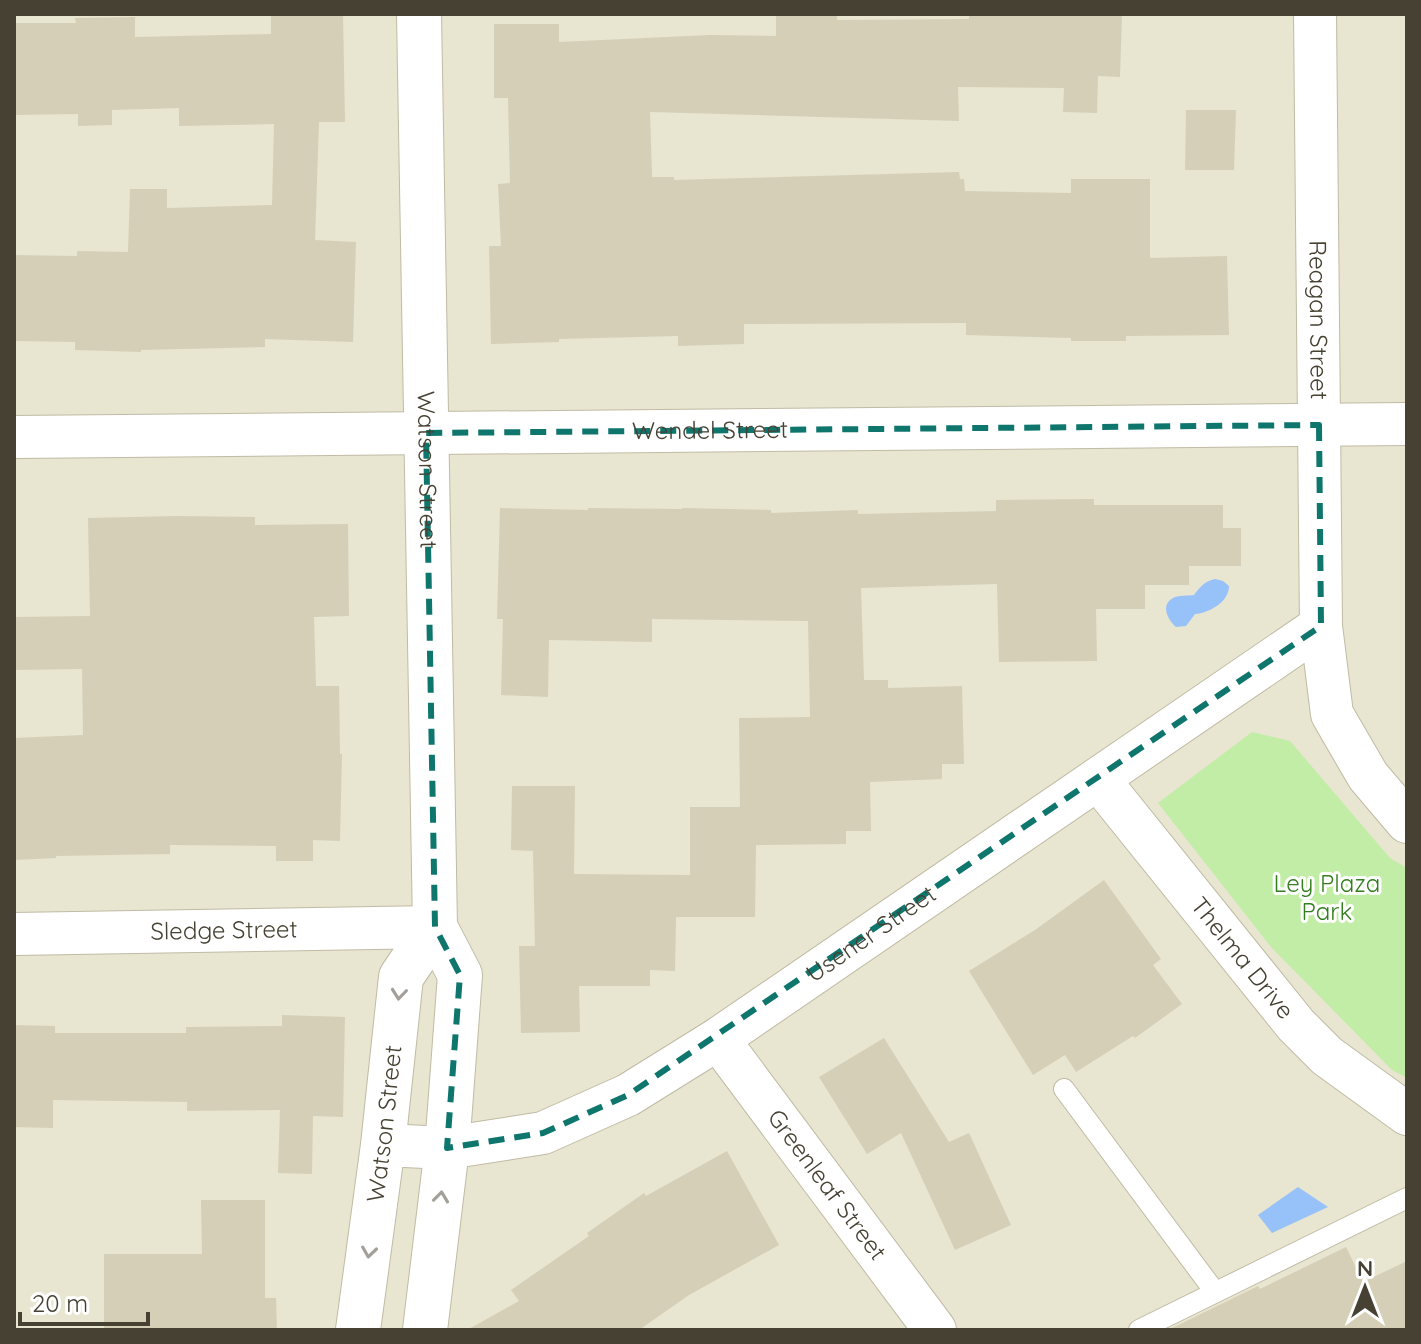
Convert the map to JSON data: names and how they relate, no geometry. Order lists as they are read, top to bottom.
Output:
{
  "streets": {
    "street": [
      "Reagan Street",
      "Wendel Street",
      "Watson Street",
      "Sledge Street",
      "Usener Street",
      "Thelma Drive",
      "Greenleaf Street"
    ]
  },
  "crossings": [
    ["Reagan Street", "Wendel Street"],
    ["Reagan Street", "Usener Street"],
    ["Wendel Street", "Watson Street"],
    ["Watson Street", "Sledge Street"],
    ["Watson Street", "Usener Street"],
    ["Usener Street", "Thelma Drive"],
    ["Usener Street", "Greenleaf Street"]
  ],
  "parks": ["Ley Plaza Park"],
  "scale_bar": "20 m",
  "north": "top"
}
